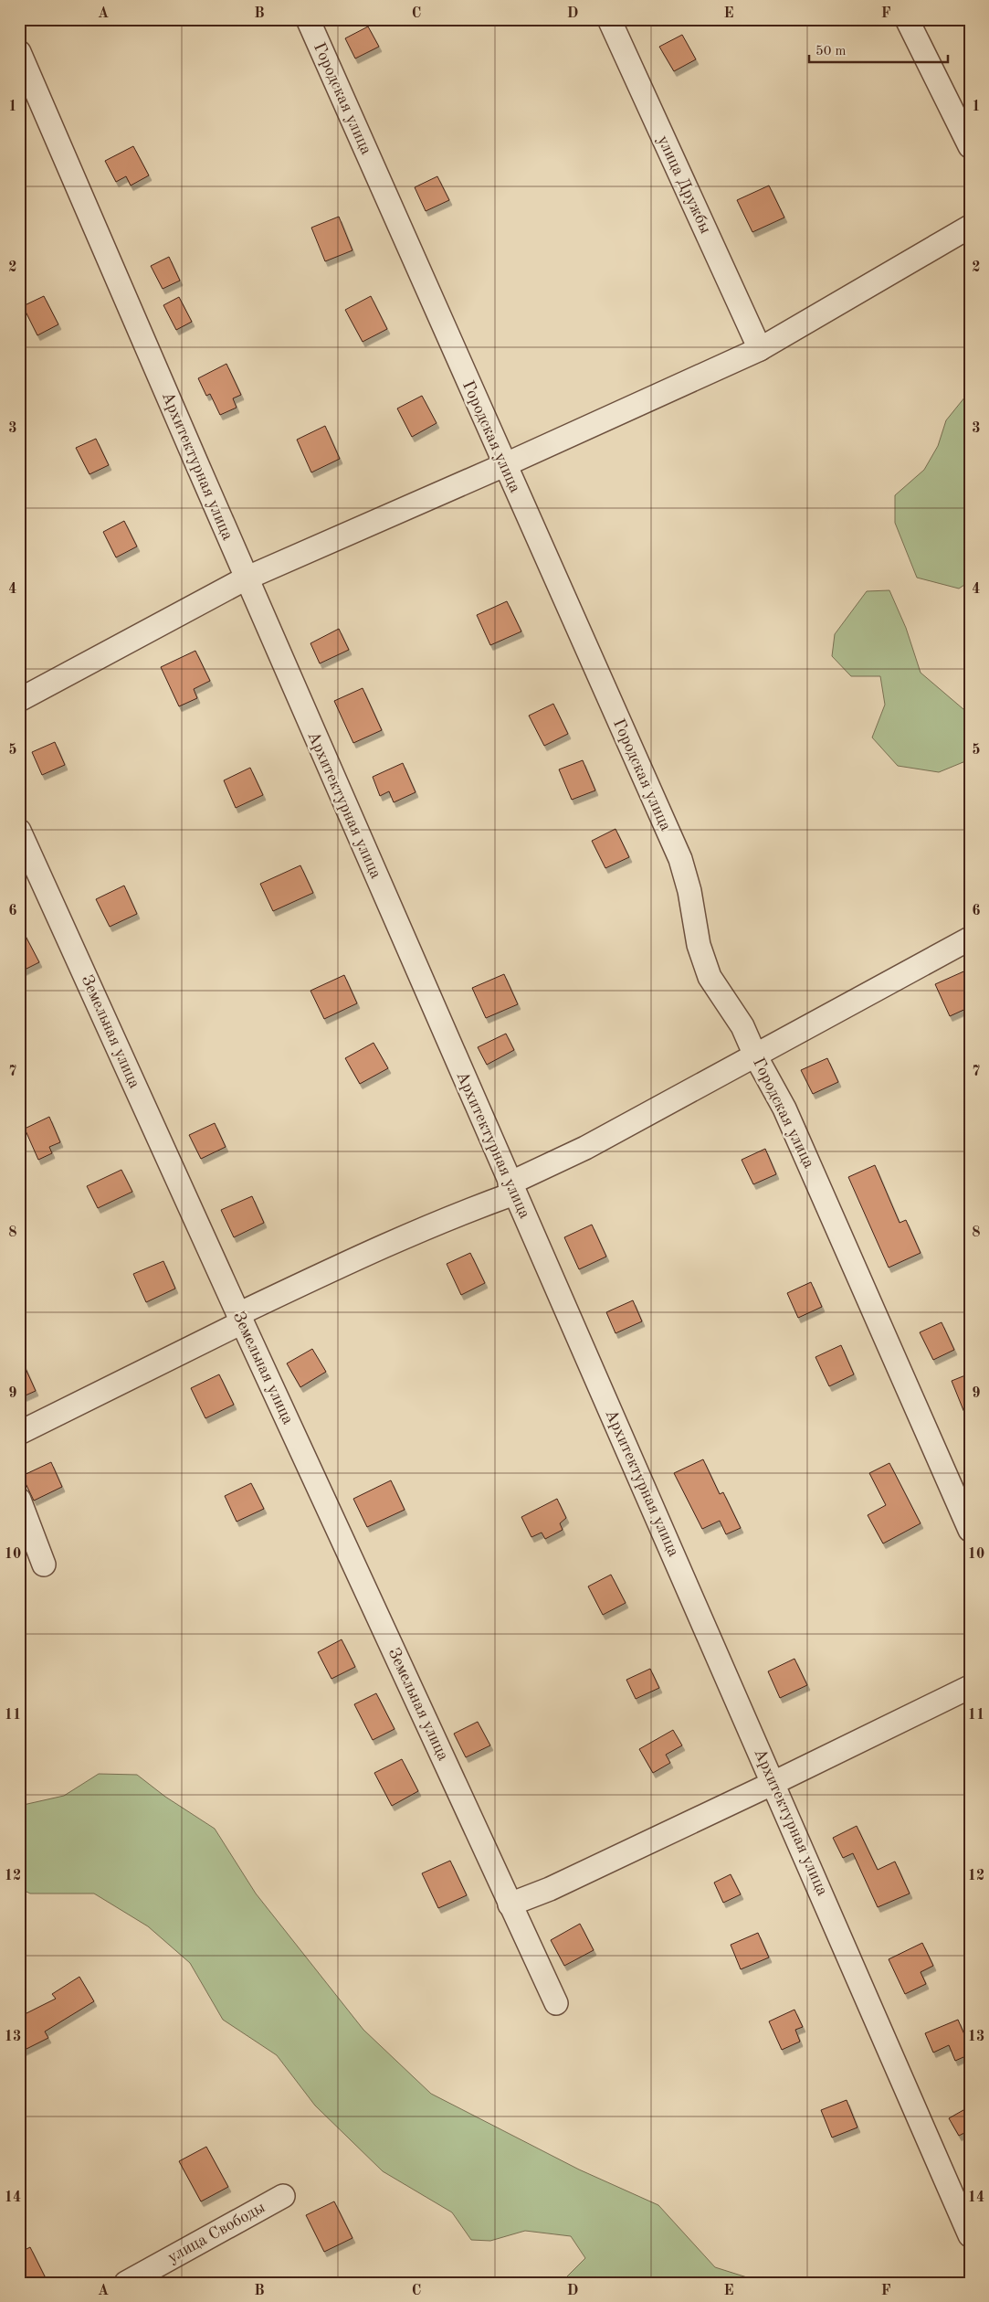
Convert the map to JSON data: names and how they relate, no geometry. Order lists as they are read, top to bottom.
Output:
{
  "streets": {
    "street": [
      "Городская улица",
      "улица Дружбы",
      "Архитектурная улица",
      "Земельная улица",
      "улица Свободы"
    ]
  },
  "scale_bar": "50 m",
  "grid": {
    "columns": [
      "A",
      "B",
      "C",
      "D",
      "E",
      "F"
    ],
    "rows": [
      "1",
      "2",
      "3",
      "4",
      "5",
      "6",
      "7",
      "8",
      "9",
      "10",
      "11",
      "12",
      "13",
      "14"
    ]
  }
}
